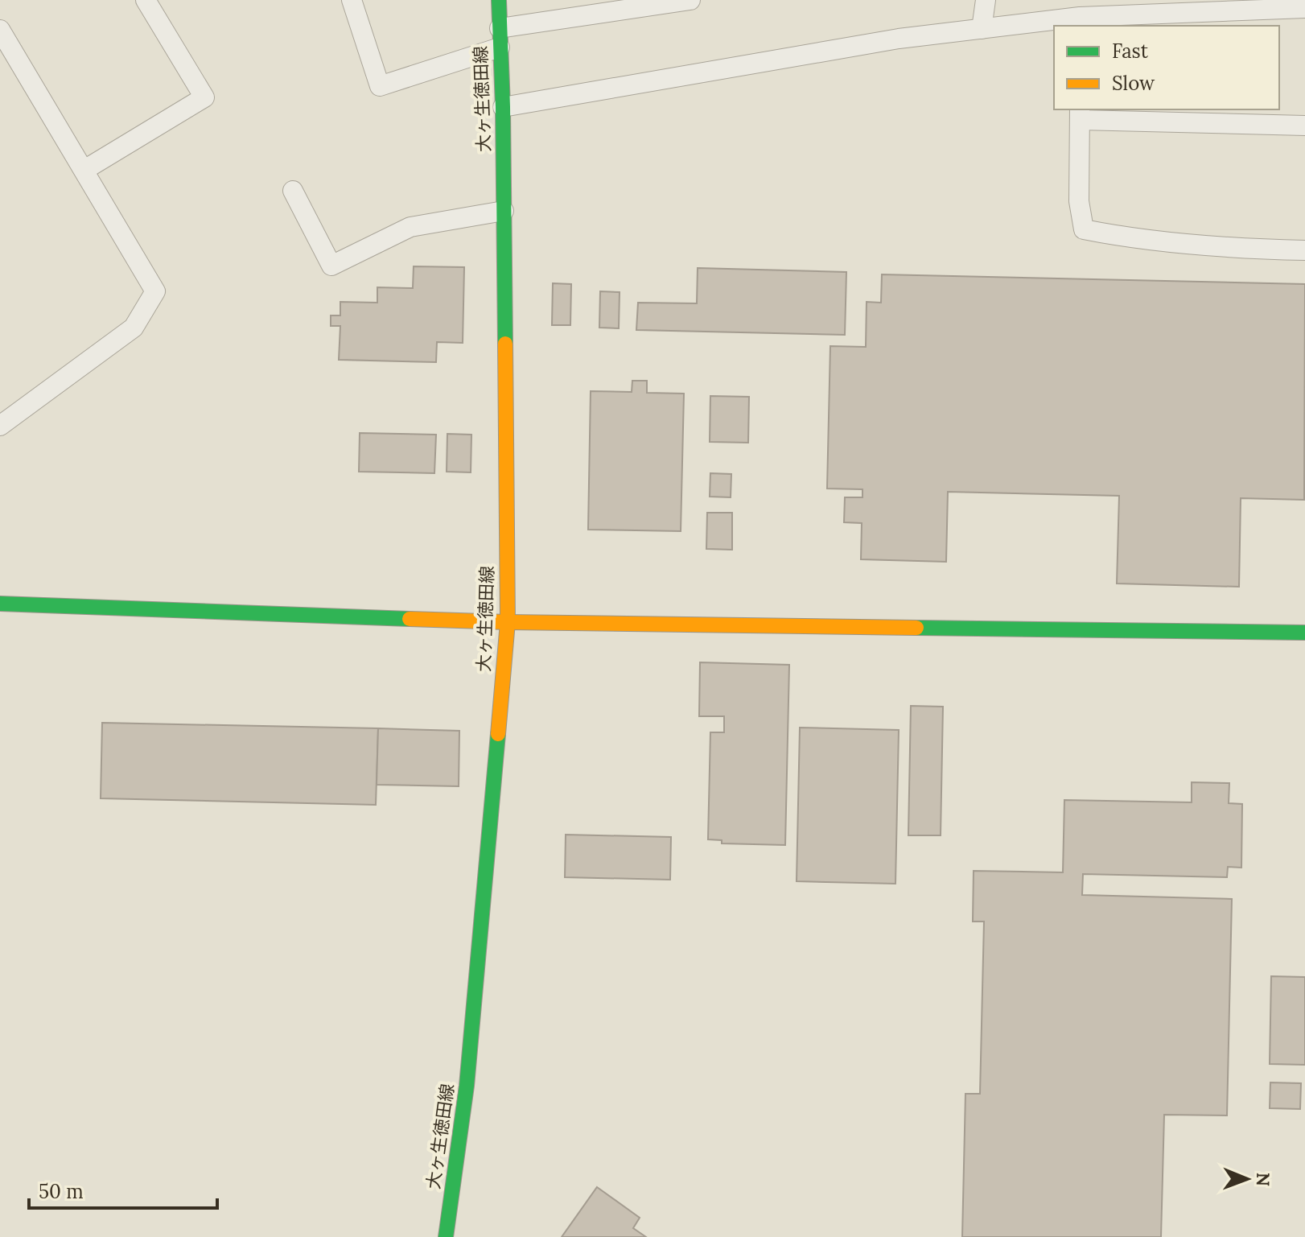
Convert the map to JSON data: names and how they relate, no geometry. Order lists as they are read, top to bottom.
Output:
{
  "streets": {
    "street": ["大ヶ生徳田線"]
  },
  "legend": ["Fast", "Slow"],
  "scale_bar": "50 m",
  "north": "right"
}
